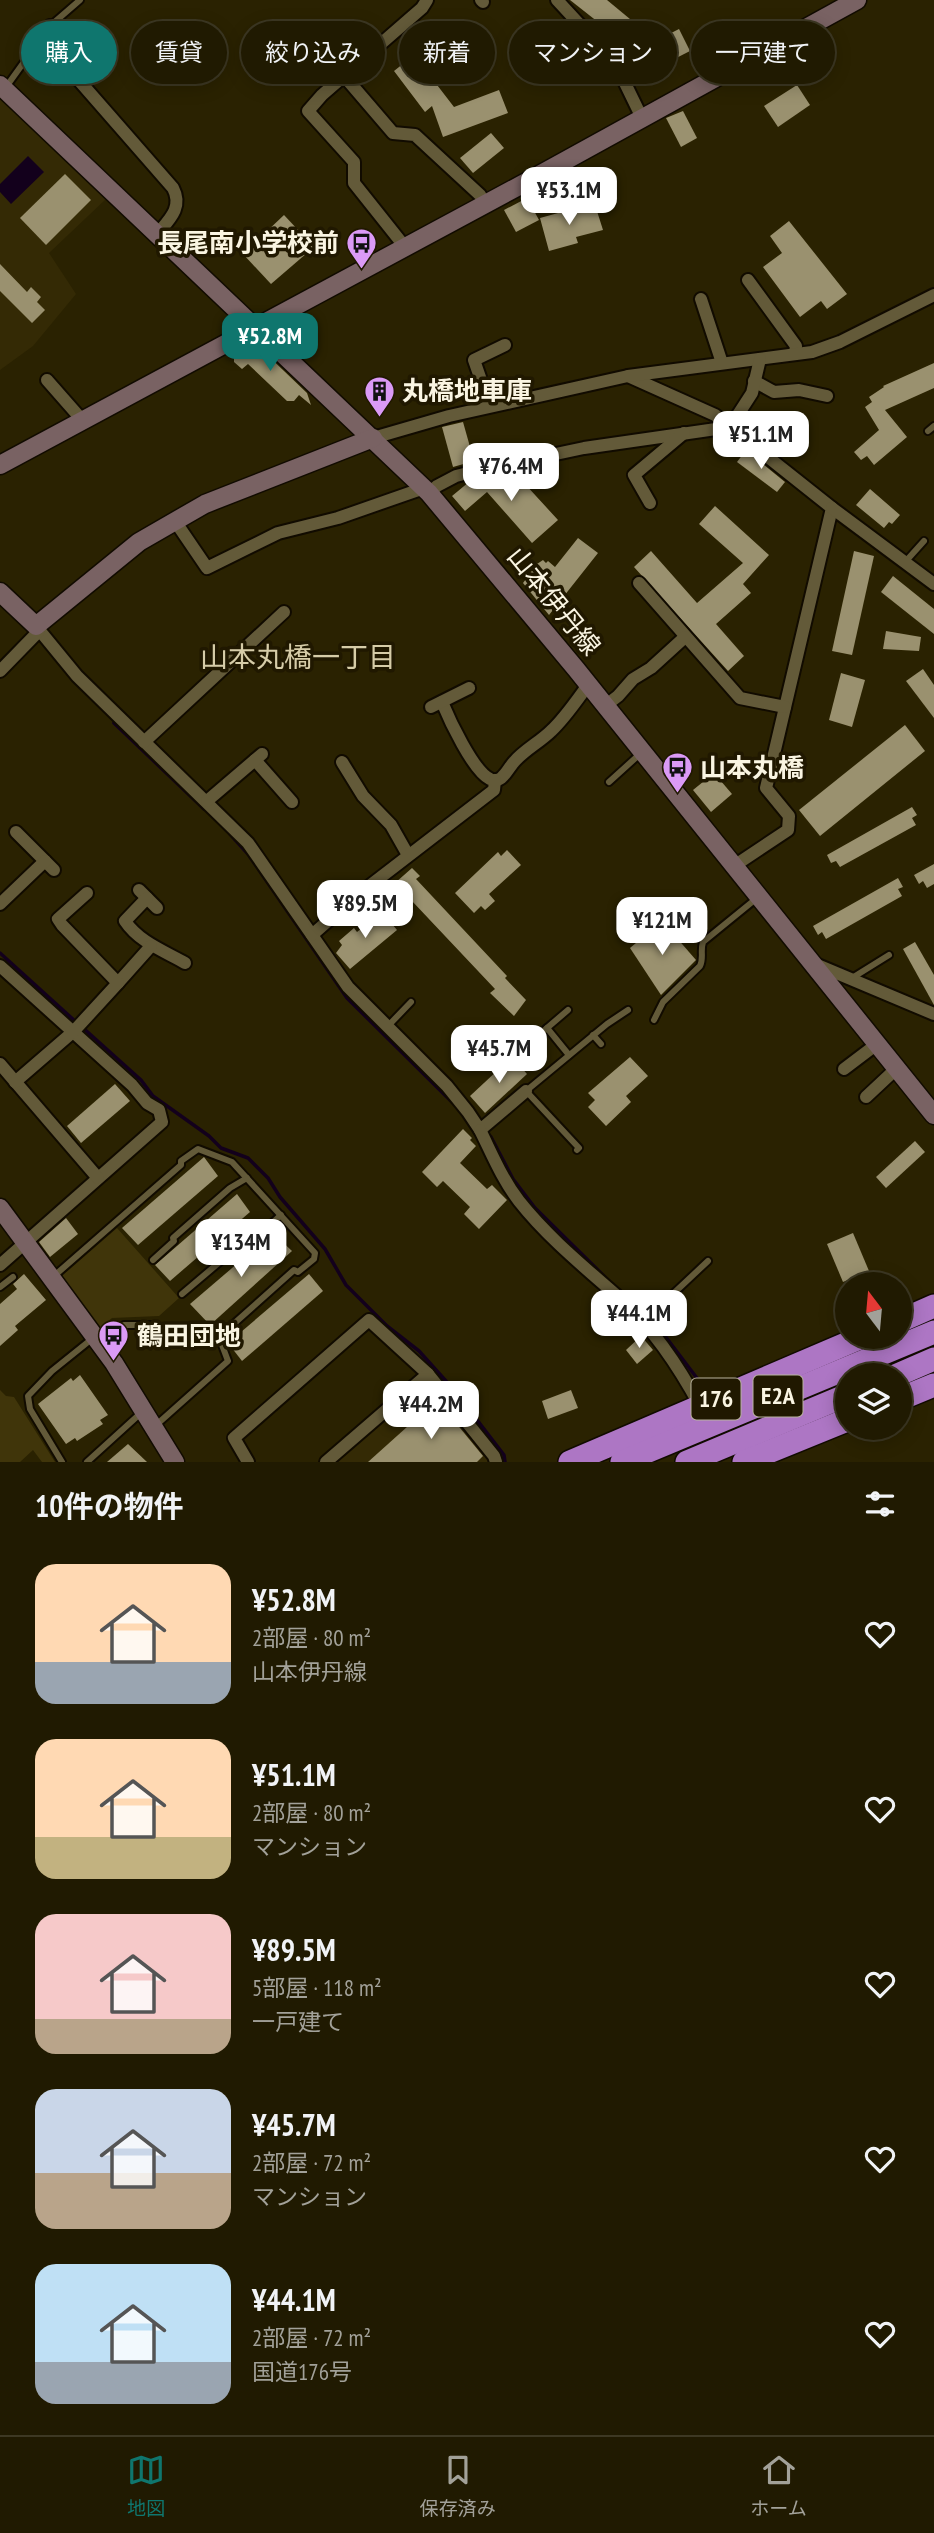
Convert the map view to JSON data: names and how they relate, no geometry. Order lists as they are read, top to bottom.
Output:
{
  "streets": {
    "highway": ["E2A", "176"],
    "street": ["山本伊丹線"]
  },
  "districts": ["山本丸橋一丁目"],
  "places": {
    "bus stop": ["長尾南小学校前", "山本丸橋", "鶴田団地"],
    "building": ["丸橋地車庫"]
  },
  "north": "top",
  "page": {
    "chip": [
      "購入",
      "賃貸",
      "絞り込み",
      "新着",
      "マンション",
      "一戸建て"
    ],
    "price": [
      "¥53.1M",
      "¥52.8M",
      "¥51.1M",
      "¥76.4M",
      "¥89.5M",
      "¥121M",
      "¥45.7M",
      "¥134M",
      "¥44.1M",
      "¥44.2M"
    ],
    "heading": "10件の物件",
    "list": [
      {
        "name": "¥52.8M",
        "note": "2部屋 · 80 m² · 山本伊丹線"
      },
      {
        "name": "¥51.1M",
        "note": "2部屋 · 80 m² · マンション"
      },
      {
        "name": "¥89.5M",
        "note": "5部屋 · 118 m² · 一戸建て"
      },
      {
        "name": "¥45.7M",
        "note": "2部屋 · 72 m² · マンション"
      },
      {
        "name": "¥44.1M",
        "note": "2部屋 · 72 m² · 国道176号"
      }
    ],
    "tabs": ["地図", "保存済み", "ホーム"]
  }
}
